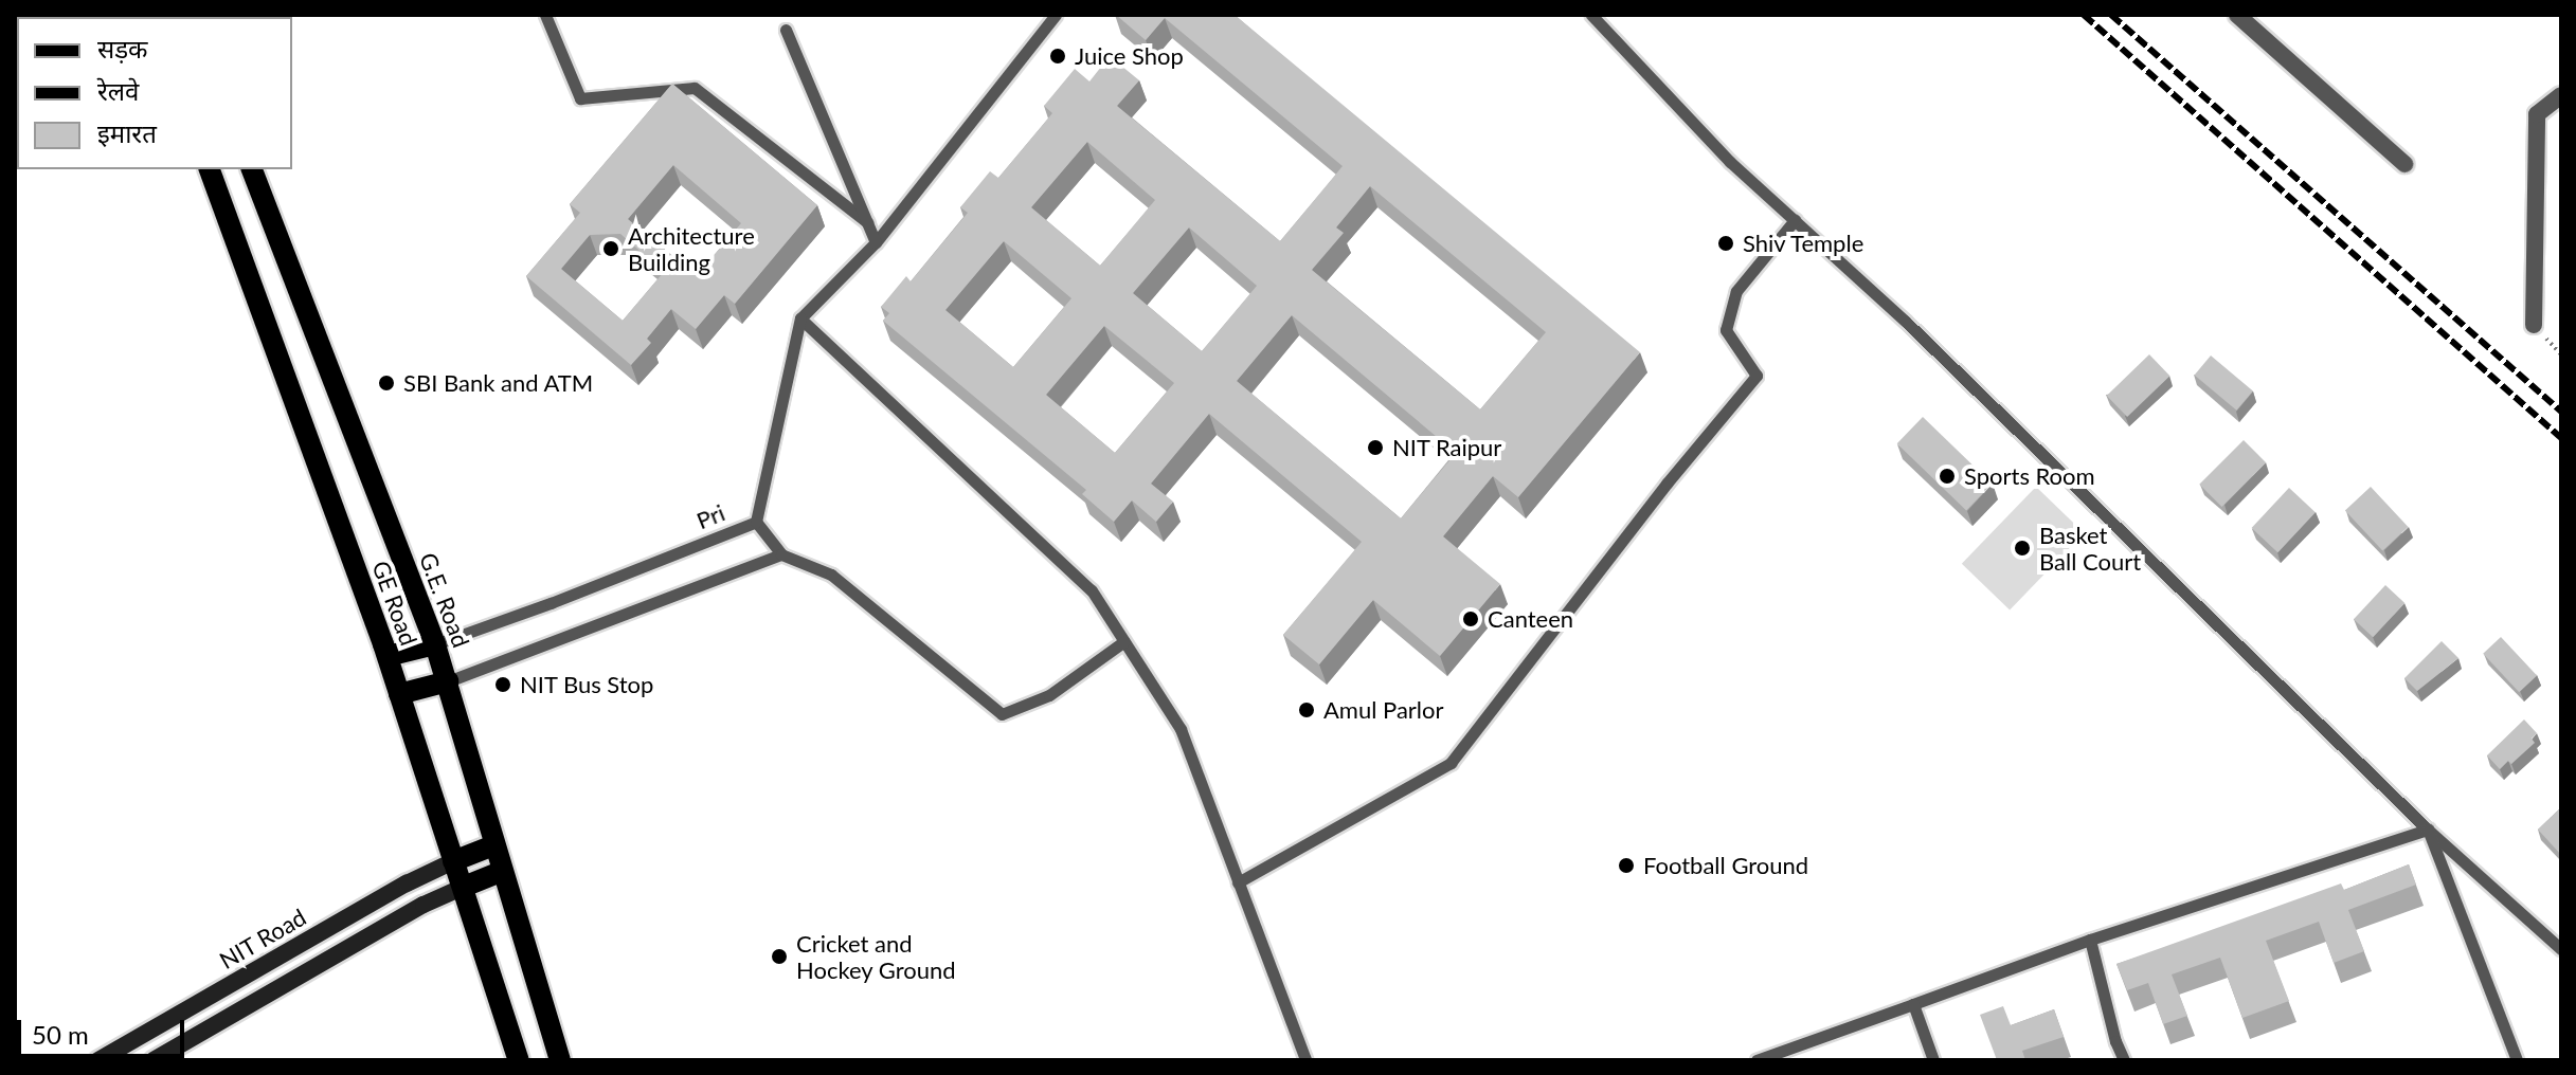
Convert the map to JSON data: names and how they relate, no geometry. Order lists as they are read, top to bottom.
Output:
{
  "streets": {
    "main road": ["G.E. Road", "GE Road", "NIT Road"],
    "lane": ["Pri"]
  },
  "crossings": [
    ["Pri", "G.E. Road"],
    ["GE Road", "NIT Road"]
  ],
  "places": [
    "Juice Shop",
    "Shiv Temple",
    "Architecture Building",
    "SBI Bank and ATM",
    "NIT Raipur",
    "Sports Room",
    "Basket Ball Court",
    "Canteen",
    "NIT Bus Stop",
    "Amul Parlor",
    "Football Ground",
    "Cricket and Hockey Ground"
  ],
  "legend": ["सड़क", "रेलवे", "इमारत"],
  "scale_bar": "50 m"
}
